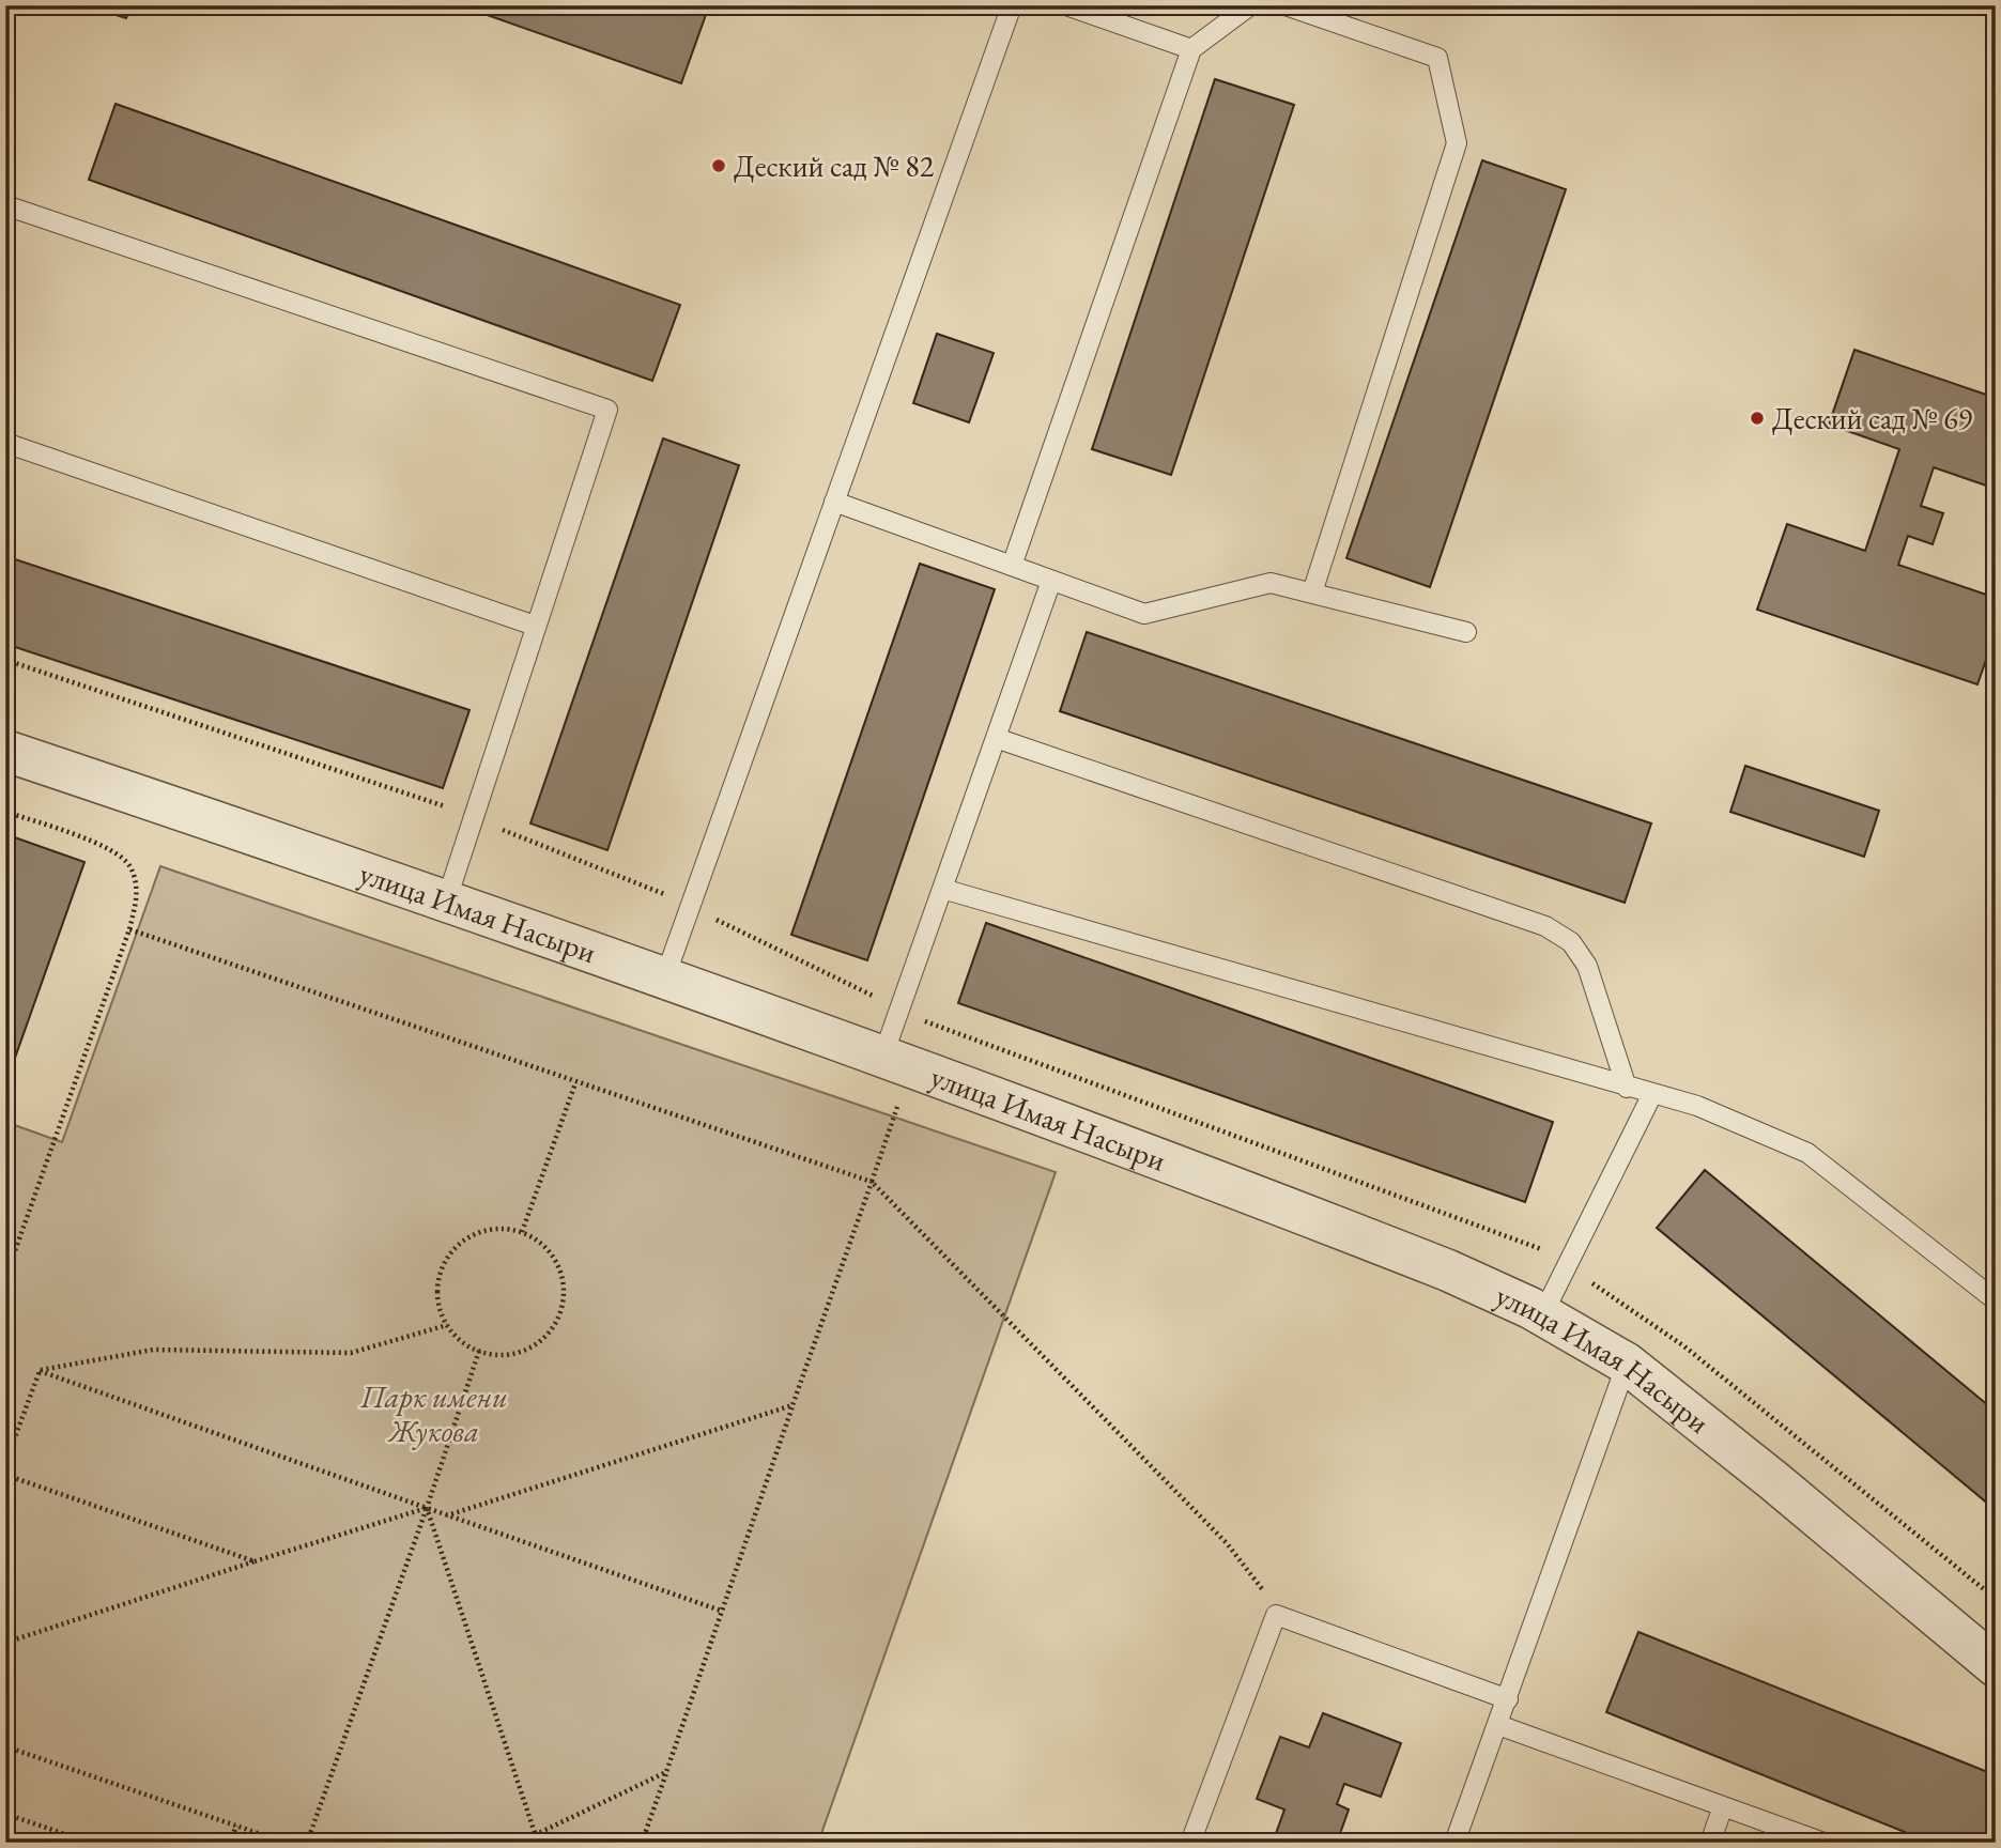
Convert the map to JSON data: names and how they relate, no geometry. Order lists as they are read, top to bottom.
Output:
{
  "streets": {
    "street": ["улица Имая Насыри"]
  },
  "parks": ["Парк имени Жукова"],
  "places": ["Деский сад № 82", "Деский сад № 69"]
}
